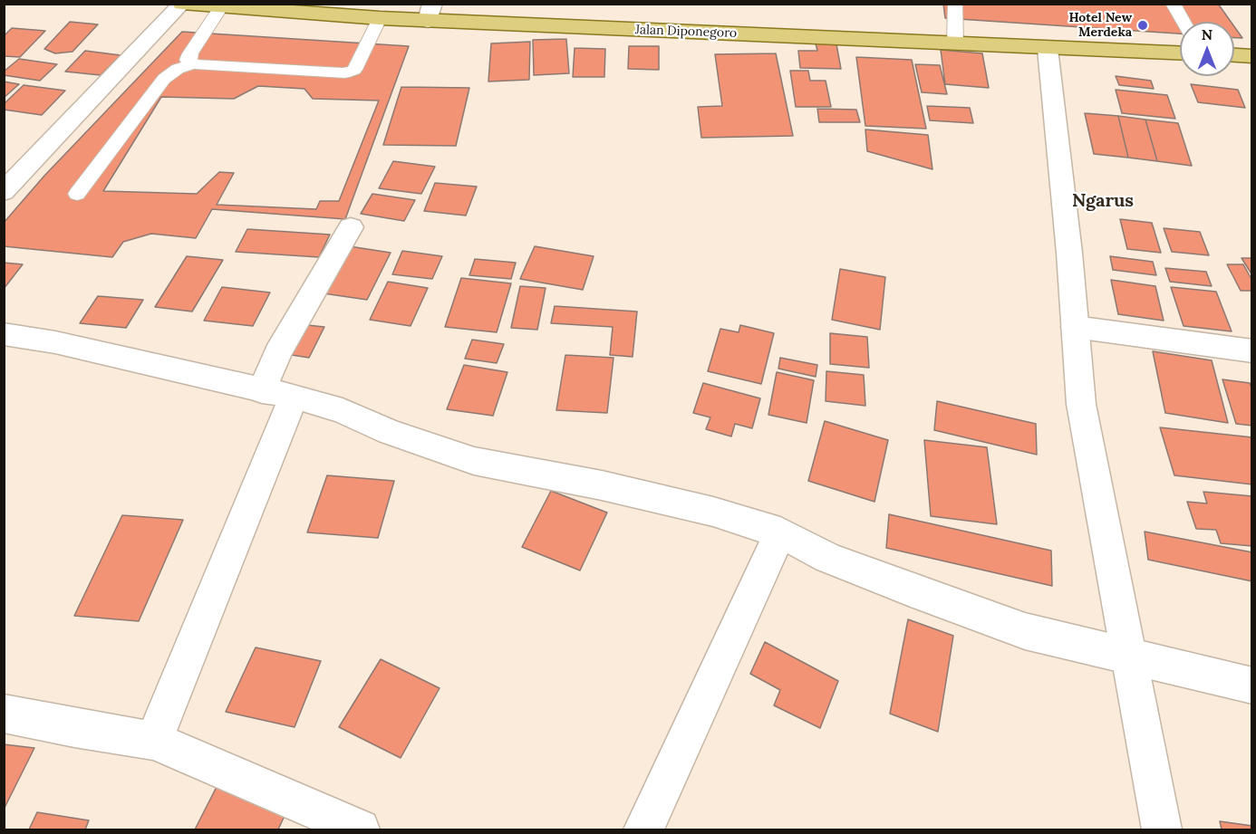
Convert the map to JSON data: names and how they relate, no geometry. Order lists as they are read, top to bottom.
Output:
{
  "streets": {
    "main road": ["Jalan Diponegoro"]
  },
  "districts": ["Ngarus"],
  "places": ["Hotel New Merdeka"],
  "north": "top"
}
